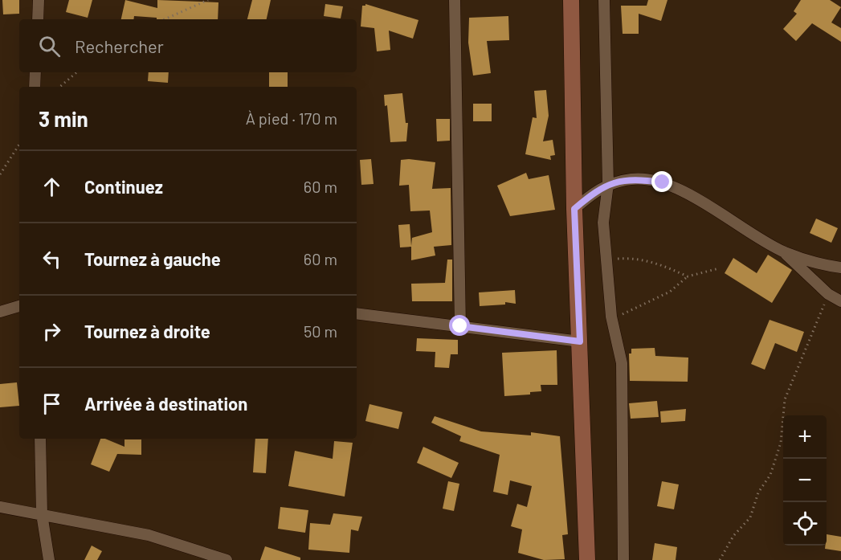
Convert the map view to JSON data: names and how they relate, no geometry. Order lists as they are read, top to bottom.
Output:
{
  "page": {
    "search": "Rechercher",
    "heading": ["3 min", "À pied · 170 m"],
    "list": [
      ["Continuez", "60 m"],
      ["Tournez à gauche", "60 m"],
      ["Tournez à droite", "50 m"],
      "Arrivée à destination"
    ],
    "map_buttons": ["+", "−"]
  }
}
